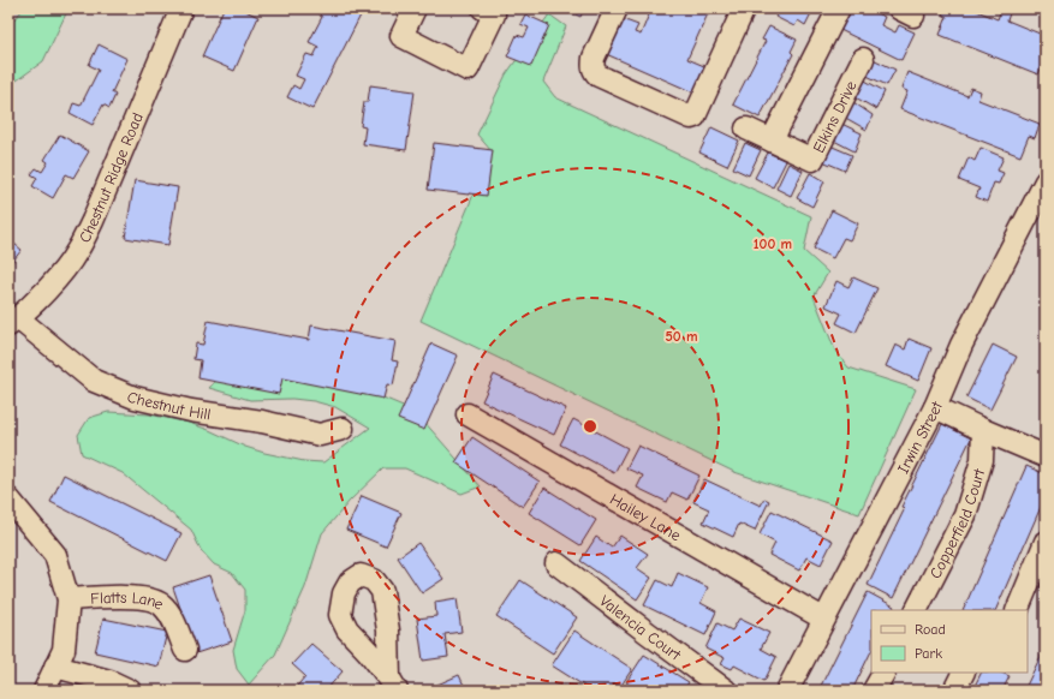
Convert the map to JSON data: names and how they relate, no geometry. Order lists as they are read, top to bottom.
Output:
{
  "streets": {
    "street": [
      "Elkins Drive",
      "Chestnut Ridge Road",
      "Chestnut Hill",
      "Irwin Street",
      "Hailey Lane",
      "Copperfield Court",
      "Flatts Lane",
      "Valencia Court"
    ]
  },
  "crossings": [
    ["Chestnut Ridge Road", "Chestnut Hill"],
    ["Irwin Street", "Hailey Lane"]
  ],
  "legend": ["Road", "Park"],
  "rings": ["100 m", "50 m"]
}
